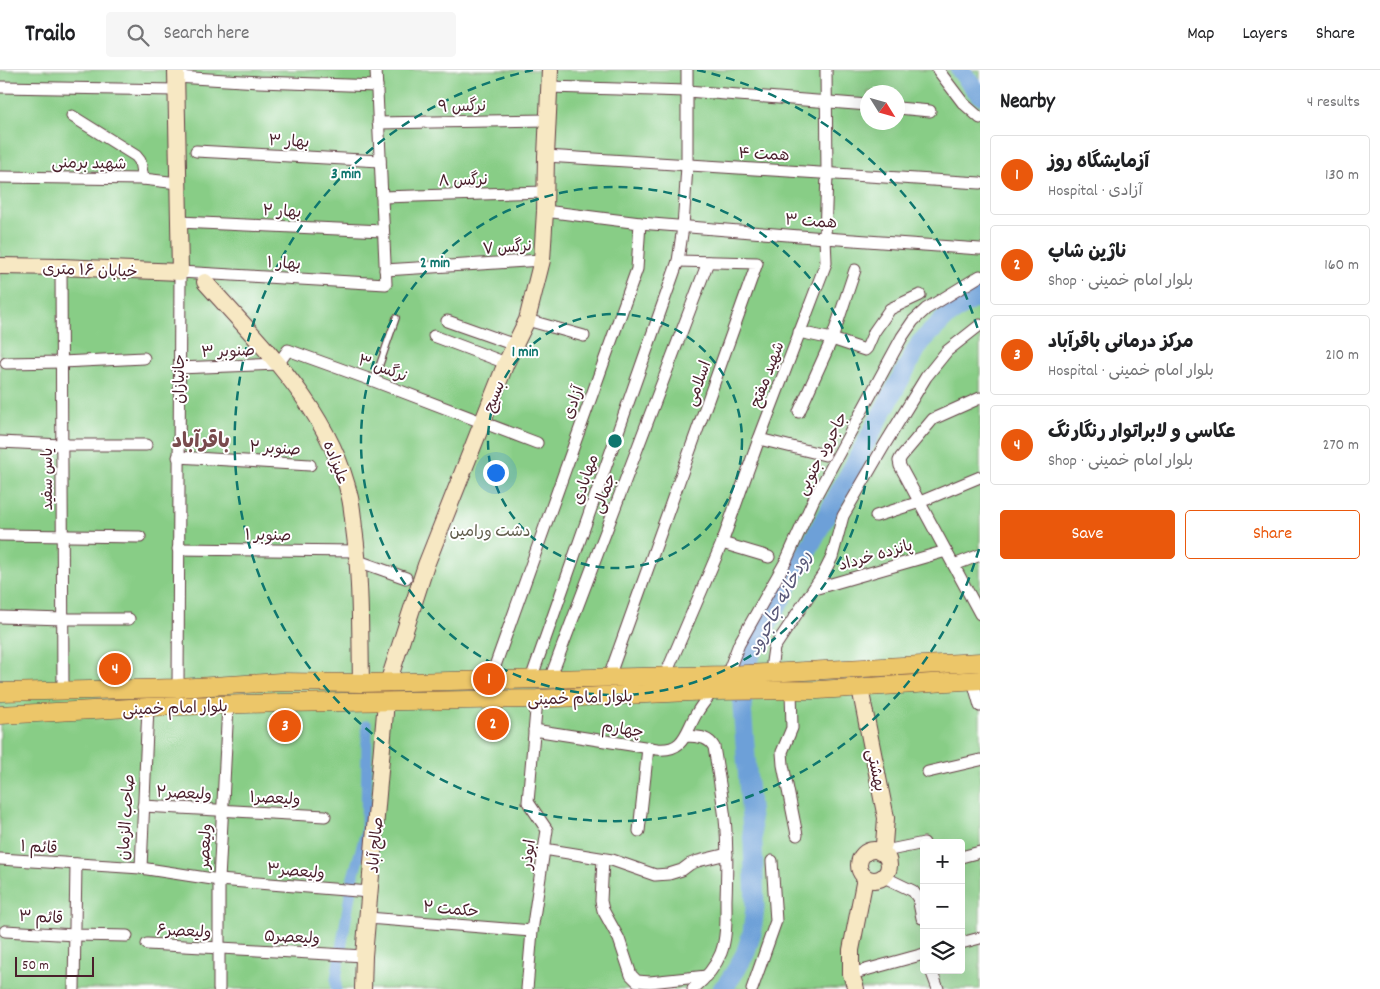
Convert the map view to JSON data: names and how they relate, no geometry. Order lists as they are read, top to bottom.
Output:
{
  "streets": {
    "main road": ["بلوار امام خمینی"],
    "street": [
      "نرگس ۹",
      "بهار ۳",
      "همت ۴",
      "شهید برمنی",
      "نرگس ۸",
      "بهار ۲",
      "همت ۳",
      "نرگس ۷",
      "بهار ۱",
      "خیابان ۱۶ متری",
      "صنوبر ۳",
      "نرگس ۳",
      "شهید مفتح",
      "جانبازان",
      "اسلامی",
      "بسیج",
      "آزادی",
      "صنوبر ۲",
      "جاجرود جنوبی",
      "علیزاده",
      "یاس سفید",
      "مهابادی",
      "جمالی",
      "صنوبر ۱",
      "پانزده خرداد",
      "چهارم",
      "بهشتی",
      "ولیعصر۲",
      "ولیعصر۱",
      "صاحب الزمان",
      "صالح آباد",
      "قائم ۱",
      "ولیعصر",
      "ابوذر",
      "ولیعصر۳",
      "حکمت ۲",
      "قائم ۳",
      "ولیعصر۶",
      "ولیعصر۵"
    ]
  },
  "crossings": [
    ["نرگس ۹", "بسیج"],
    ["همت ۴", "شهید مفتح"],
    ["همت ۴", "بسیج"],
    ["شهید برمنی", "جانبازان"],
    ["نرگس ۸", "بسیج"],
    ["بهار ۲", "جانبازان"],
    ["همت ۳", "شهید مفتح"],
    ["همت ۳", "آزادی"],
    ["نرگس ۷", "بهار ۱"],
    ["نرگس ۷", "بسیج"],
    ["بهار ۱", "خیابان ۱۶ متری"],
    ["بهار ۱", "جانبازان"],
    ["خیابان ۱۶ متری", "جانبازان"],
    ["خیابان ۱۶ متری", "یاس سفید"],
    ["صنوبر ۳", "نرگس ۳"],
    ["صنوبر ۳", "جانبازان"],
    ["صنوبر ۳", "علیزاده"],
    ["نرگس ۳", "بسیج"],
    ["نرگس ۳", "علیزاده"],
    ["شهید مفتح", "بلوار امام خمینی"],
    ["جانبازان", "صنوبر ۲"],
    ["جانبازان", "صنوبر ۱"],
    ["جانبازان", "بلوار امام خمینی"],
    ["اسلامی", "مهابادی"],
    ["اسلامی", "جمالی"],
    ["اسلامی", "بلوار امام خمینی"],
    ["بسیج", "بلوار امام خمینی"],
    ["آزادی", "بلوار امام خمینی"],
    ["جاجرود جنوبی", "بلوار امام خمینی"],
    ["جاجرود جنوبی", "چهارم"],
    ["علیزاده", "صنوبر ۱"],
    ["علیزاده", "بلوار امام خمینی"],
    ["یاس سفید", "بلوار امام خمینی"],
    ["مهابادی", "بلوار امام خمینی"],
    ["جمالی", "بلوار امام خمینی"],
    ["بلوار امام خمینی", "بهشتی"],
    ["بلوار امام خمینی", "صاحب الزمان"],
    ["بلوار امام خمینی", "صالح آباد"],
    ["بلوار امام خمینی", "ولیعصر"],
    ["بلوار امام خمینی", "ابوذر"],
    ["چهارم", "ابوذر"],
    ["ولیعصر۲", "ولیعصر۱"],
    ["ولیعصر۲", "صاحب الزمان"],
    ["ولیعصر۲", "ولیعصر"],
    ["ولیعصر۱", "ولیعصر"],
    ["صاحب الزمان", "قائم ۱"],
    ["صاحب الزمان", "ولیعصر۳"],
    ["صالح آباد", "ولیعصر۳"],
    ["صالح آباد", "حکمت ۲"],
    ["صالح آباد", "ولیعصر۵"],
    ["ولیعصر", "ولیعصر۳"],
    ["ولیعصر", "ولیعصر۶"],
    ["ولیعصر", "ولیعصر۵"],
    ["ابوذر", "حکمت ۲"],
    ["ولیعصر۶", "ولیعصر۵"]
  ],
  "districts": ["باقرآباد"],
  "water": ["رودخانه جاجرود"],
  "parks": ["دشت ورامین"],
  "scale_bar": "50 m",
  "north": "bottom right",
  "page": {
    "header": "Trailo",
    "search": "Search here",
    "nav": ["Map", "Layers", "Share"],
    "heading": ["Nearby", "4 results"],
    "list": [
      {
        "mark": "1",
        "name": "آزمایشگاه روز",
        "note": "Hospital · آزادی",
        "value": "130 m"
      },
      {
        "mark": "2",
        "name": "ناژین شاپ",
        "note": "Shop · بلوار امام خمینی",
        "value": "160 m"
      },
      {
        "mark": "3",
        "name": "مرکز درمانی باقرآباد",
        "note": "Hospital · بلوار امام خمینی",
        "value": "210 m"
      },
      {
        "mark": "4",
        "name": "عکاسی و لابراتوار رنگارنگ",
        "note": "Shop · بلوار امام خمینی",
        "value": "270 m"
      }
    ],
    "buttons": ["Save", "Share"],
    "pins": [
      "4",
      "1",
      "2",
      "3"
    ],
    "map_buttons": ["+", "−"],
    "scale": "50 m"
  },
  "rings": ["3 min", "2 min", "1 min"]
}
